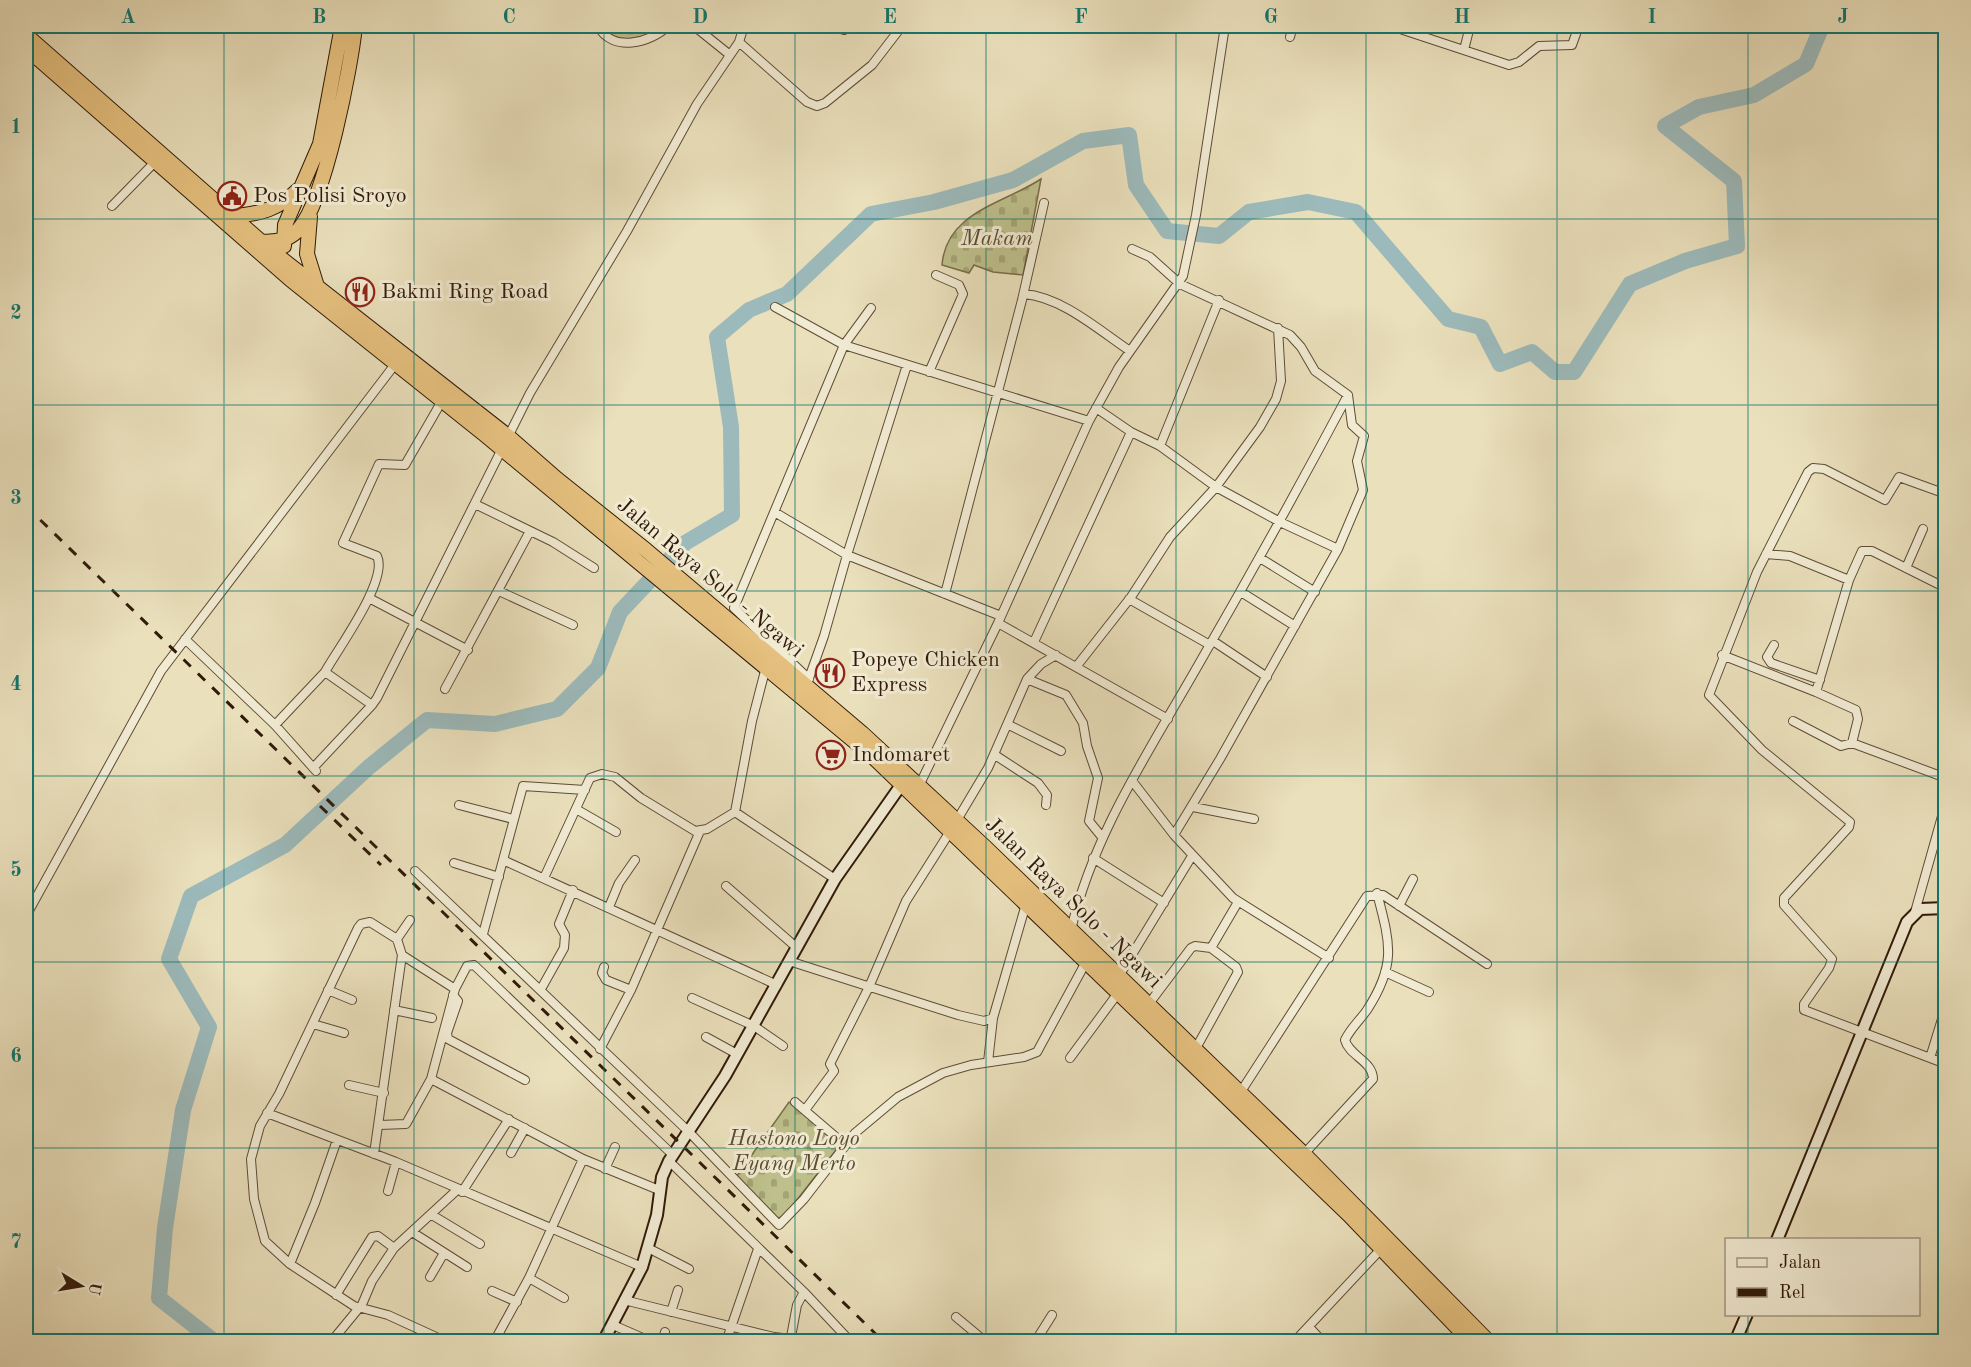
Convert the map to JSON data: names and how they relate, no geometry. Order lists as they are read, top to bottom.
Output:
{
  "streets": {
    "highway": ["Jalan Raya Solo - Ngawi"]
  },
  "parks": ["Makam", "Hastono Loyo Eyang Merto"],
  "places": {
    "public building": ["Pos Polisi Sroyo"],
    "restaurant": ["Bakmi Ring Road", "Popeye Chicken Express"],
    "supermarket": ["Indomaret"]
  },
  "legend": ["Jalan", "Rel"],
  "north": "right",
  "grid": {
    "columns": [
      "A",
      "B",
      "C",
      "D",
      "E",
      "F",
      "G",
      "H",
      "I",
      "J"
    ],
    "rows": [
      "1",
      "2",
      "3",
      "4",
      "5",
      "6",
      "7"
    ]
  }
}
